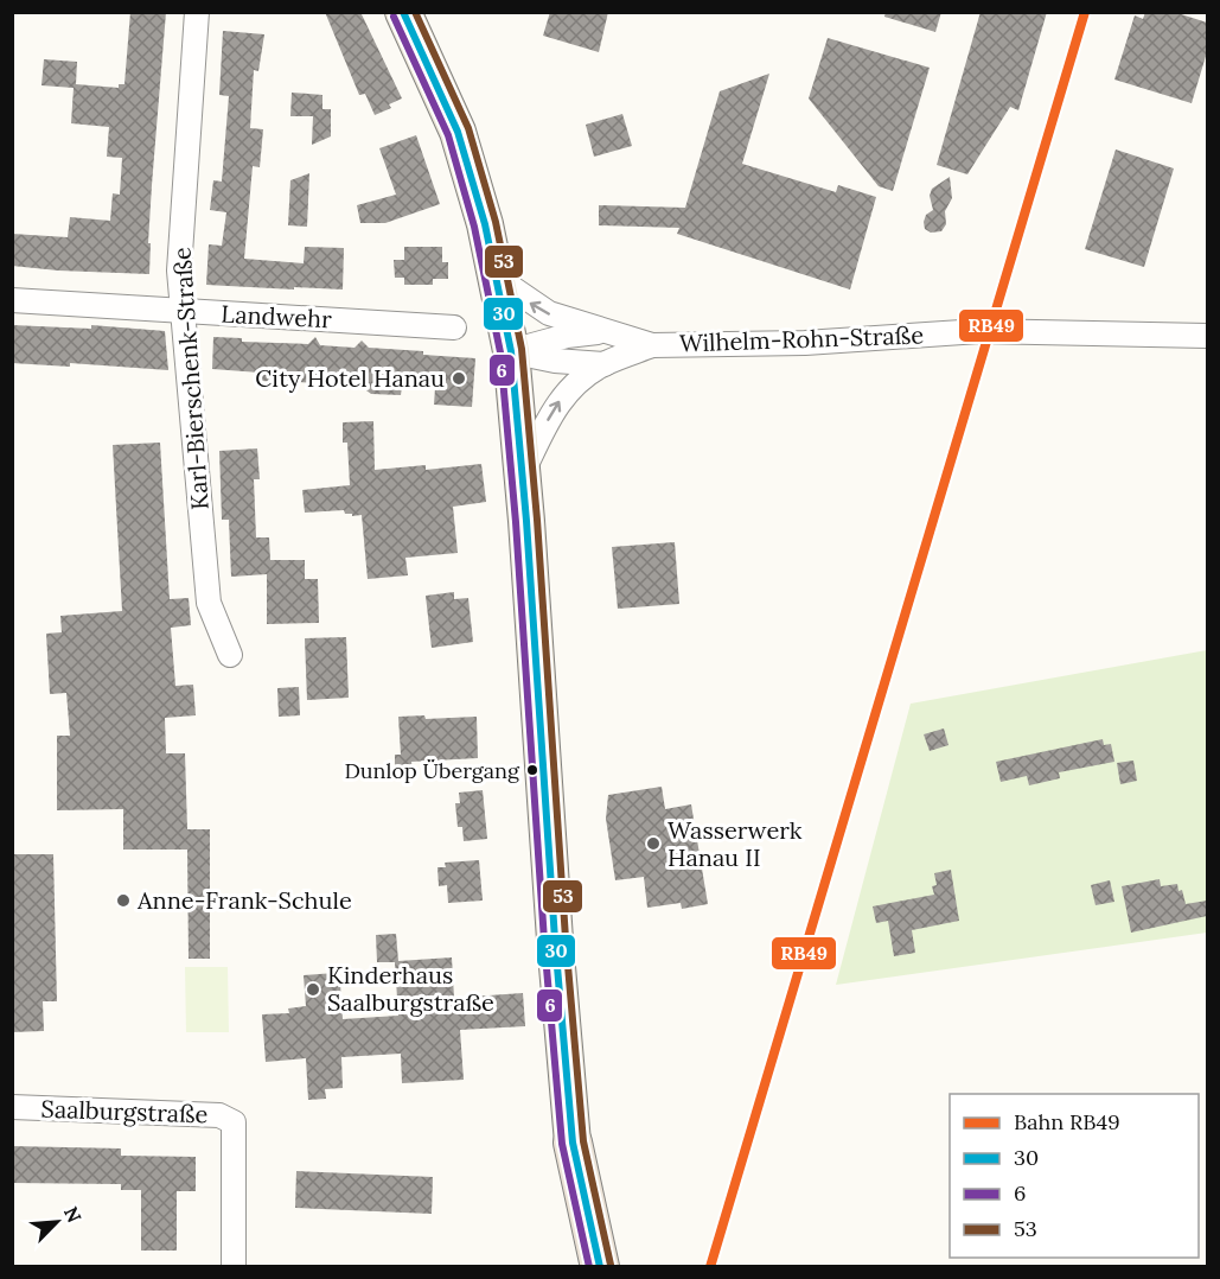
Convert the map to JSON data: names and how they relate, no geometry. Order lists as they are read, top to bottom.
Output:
{
  "streets": {
    "street": [
      "Landwehr",
      "Wilhelm-Rohn-Straße",
      "Karl-Bierschenk-Straße",
      "Saalburgstraße"
    ]
  },
  "crossings": [
    ["Landwehr", "Karl-Bierschenk-Straße"]
  ],
  "places": [
    "City Hotel Hanau",
    "Dunlop Übergang",
    "Wasserwerk Hanau II",
    "Anne-Frank-Schule",
    "Kinderhaus Saalburgstraße"
  ],
  "lines": [
    "rail line RB49",
    "transit line 30",
    "transit line 53",
    "transit line 6"
  ],
  "legend": [
    "Bahn RB49",
    "30",
    "6",
    "53"
  ],
  "north": "top right"
}
